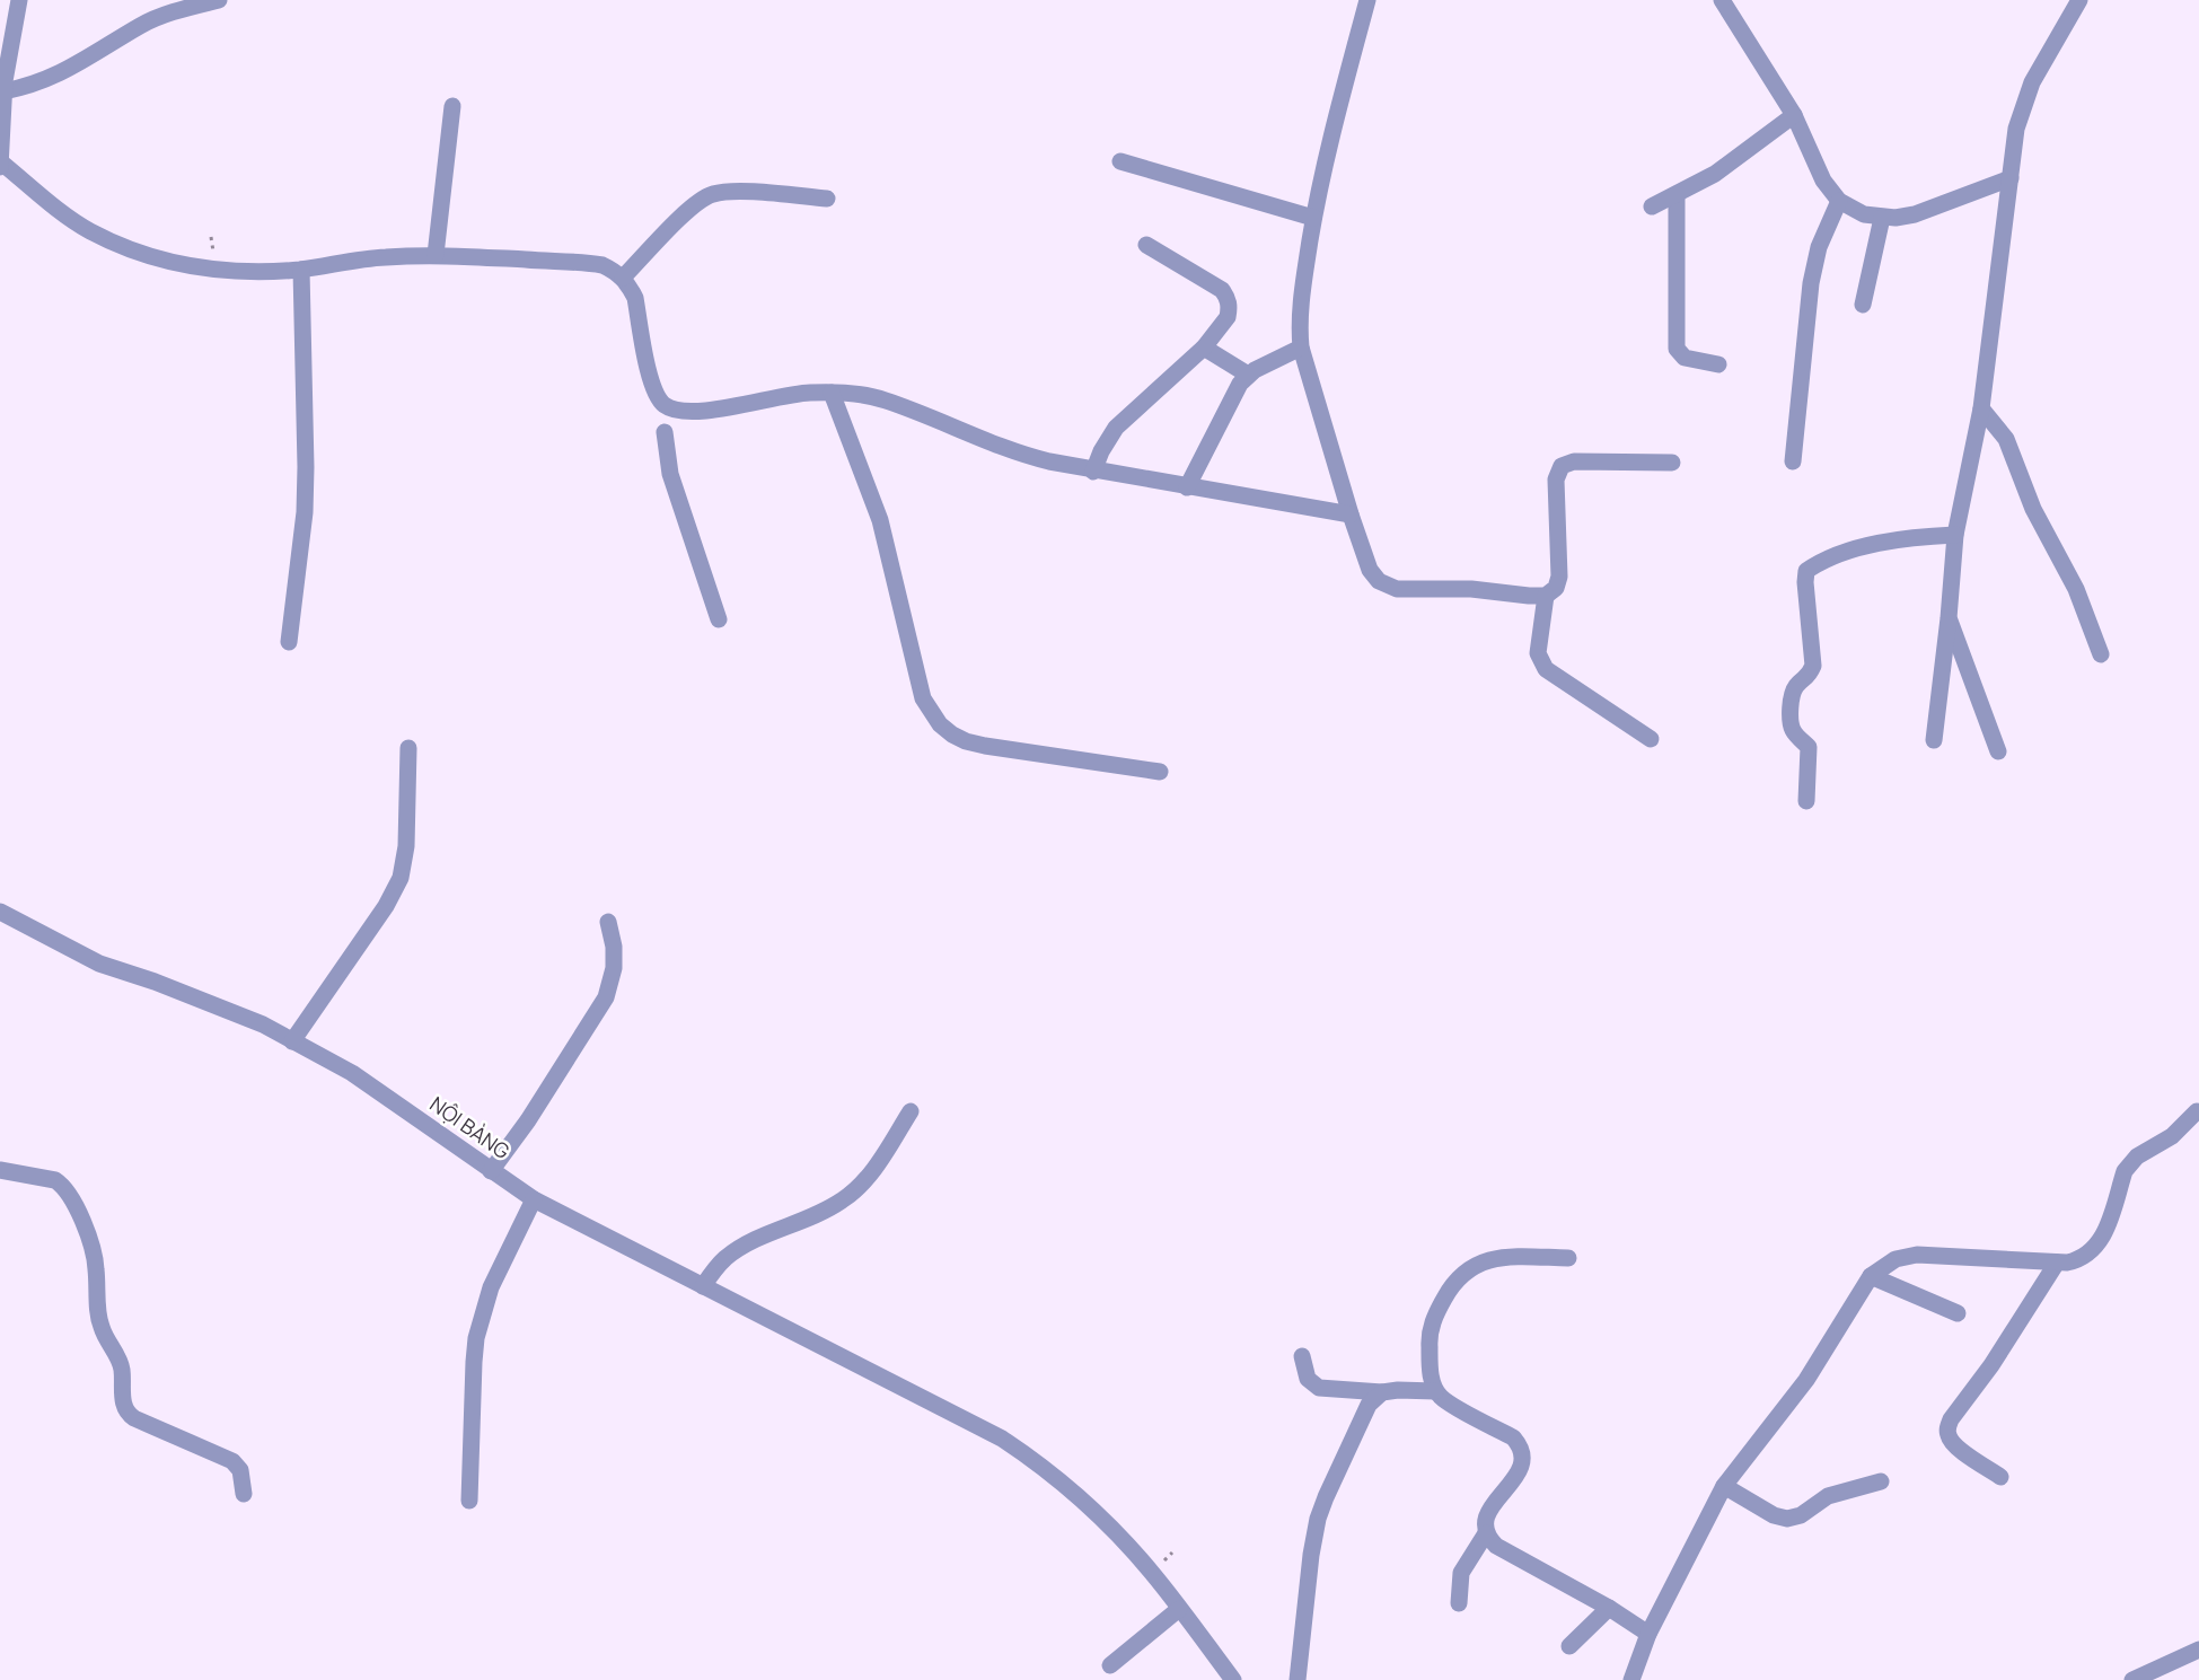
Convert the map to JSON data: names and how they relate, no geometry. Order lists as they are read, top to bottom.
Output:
{
  "streets": {
    "street": ["NỘI BÀNG"]
  }
}
